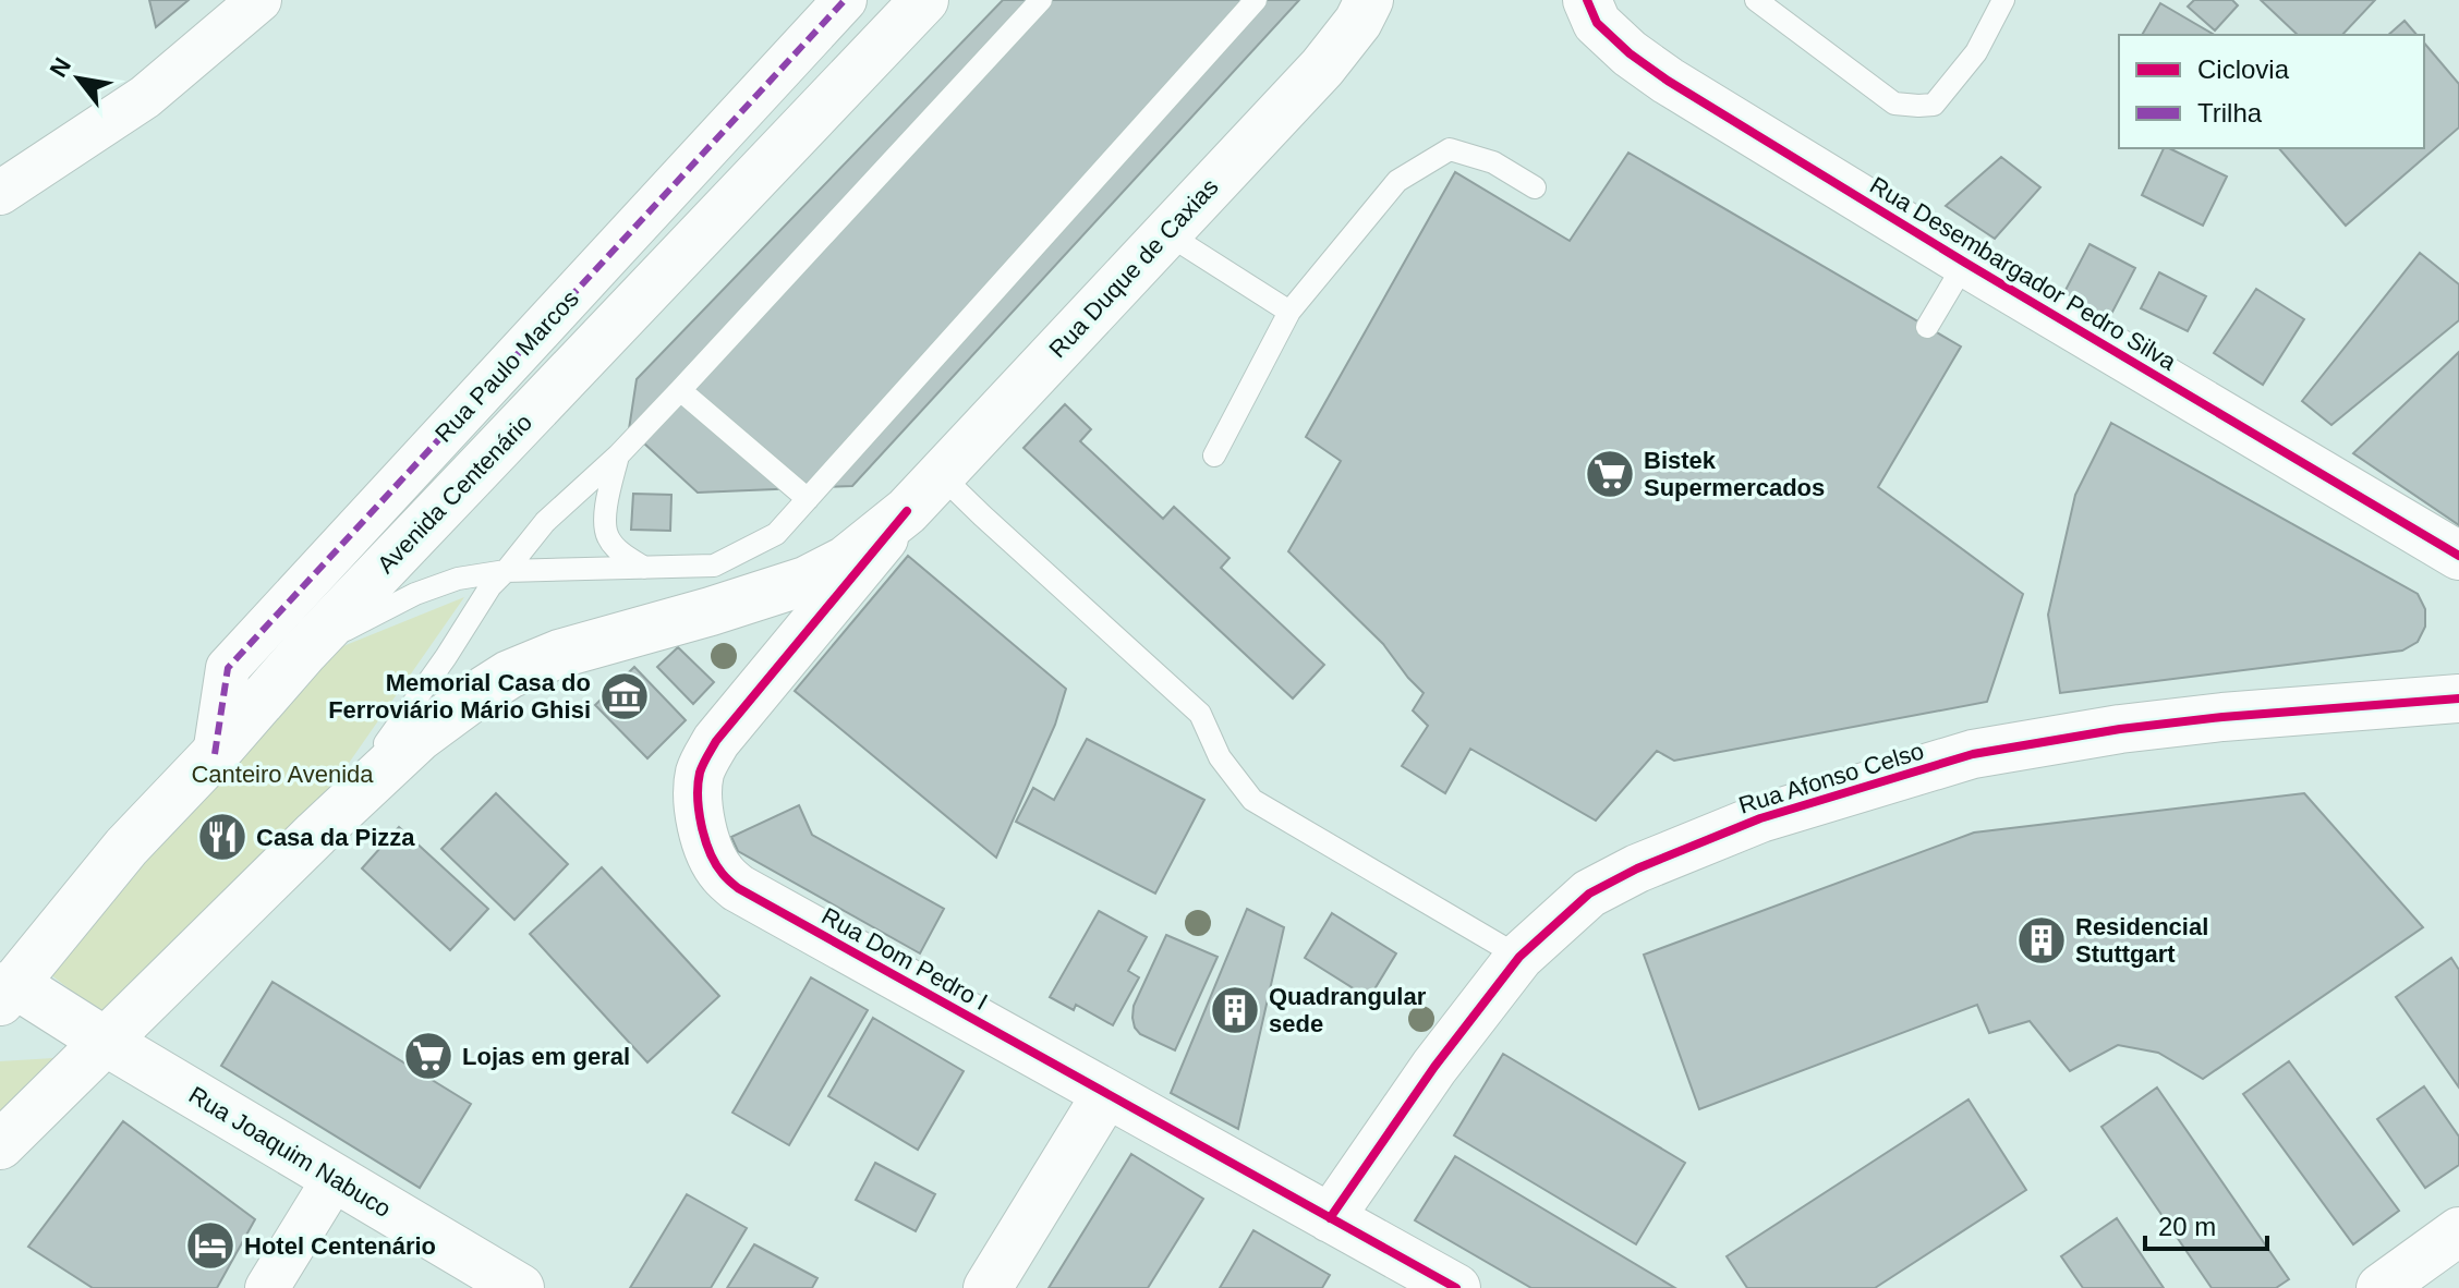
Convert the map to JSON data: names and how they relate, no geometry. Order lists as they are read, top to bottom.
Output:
{
  "streets": {
    "street": [
      "Rua Duque de Caxias",
      "Rua Desembargador Pedro Silva",
      "Rua Paulo Marcos",
      "Avenida Centenário",
      "Rua Afonso Celso",
      "Rua Dom Pedro I",
      "Rua Joaquim Nabuco"
    ]
  },
  "crossings": [
    ["Rua Duque de Caxias", "Rua Dom Pedro I"],
    ["Rua Paulo Marcos", "Avenida Centenário"],
    ["Avenida Centenário", "Rua Joaquim Nabuco"],
    ["Rua Afonso Celso", "Rua Dom Pedro I"]
  ],
  "parks": ["Canteiro Avenida"],
  "places": {
    "supermarket": ["Bistek Supermercados", "Lojas em geral"],
    "museum": ["Memorial Casa do Ferroviário Mário Ghisi"],
    "restaurant": ["Casa da Pizza"],
    "building": ["Residencial Stuttgart", "Quadrangular sede"],
    "hotel": ["Hotel Centenário"]
  },
  "legend": ["Ciclovia", "Trilha"],
  "scale_bar": "20 m",
  "north": "top left"
}
